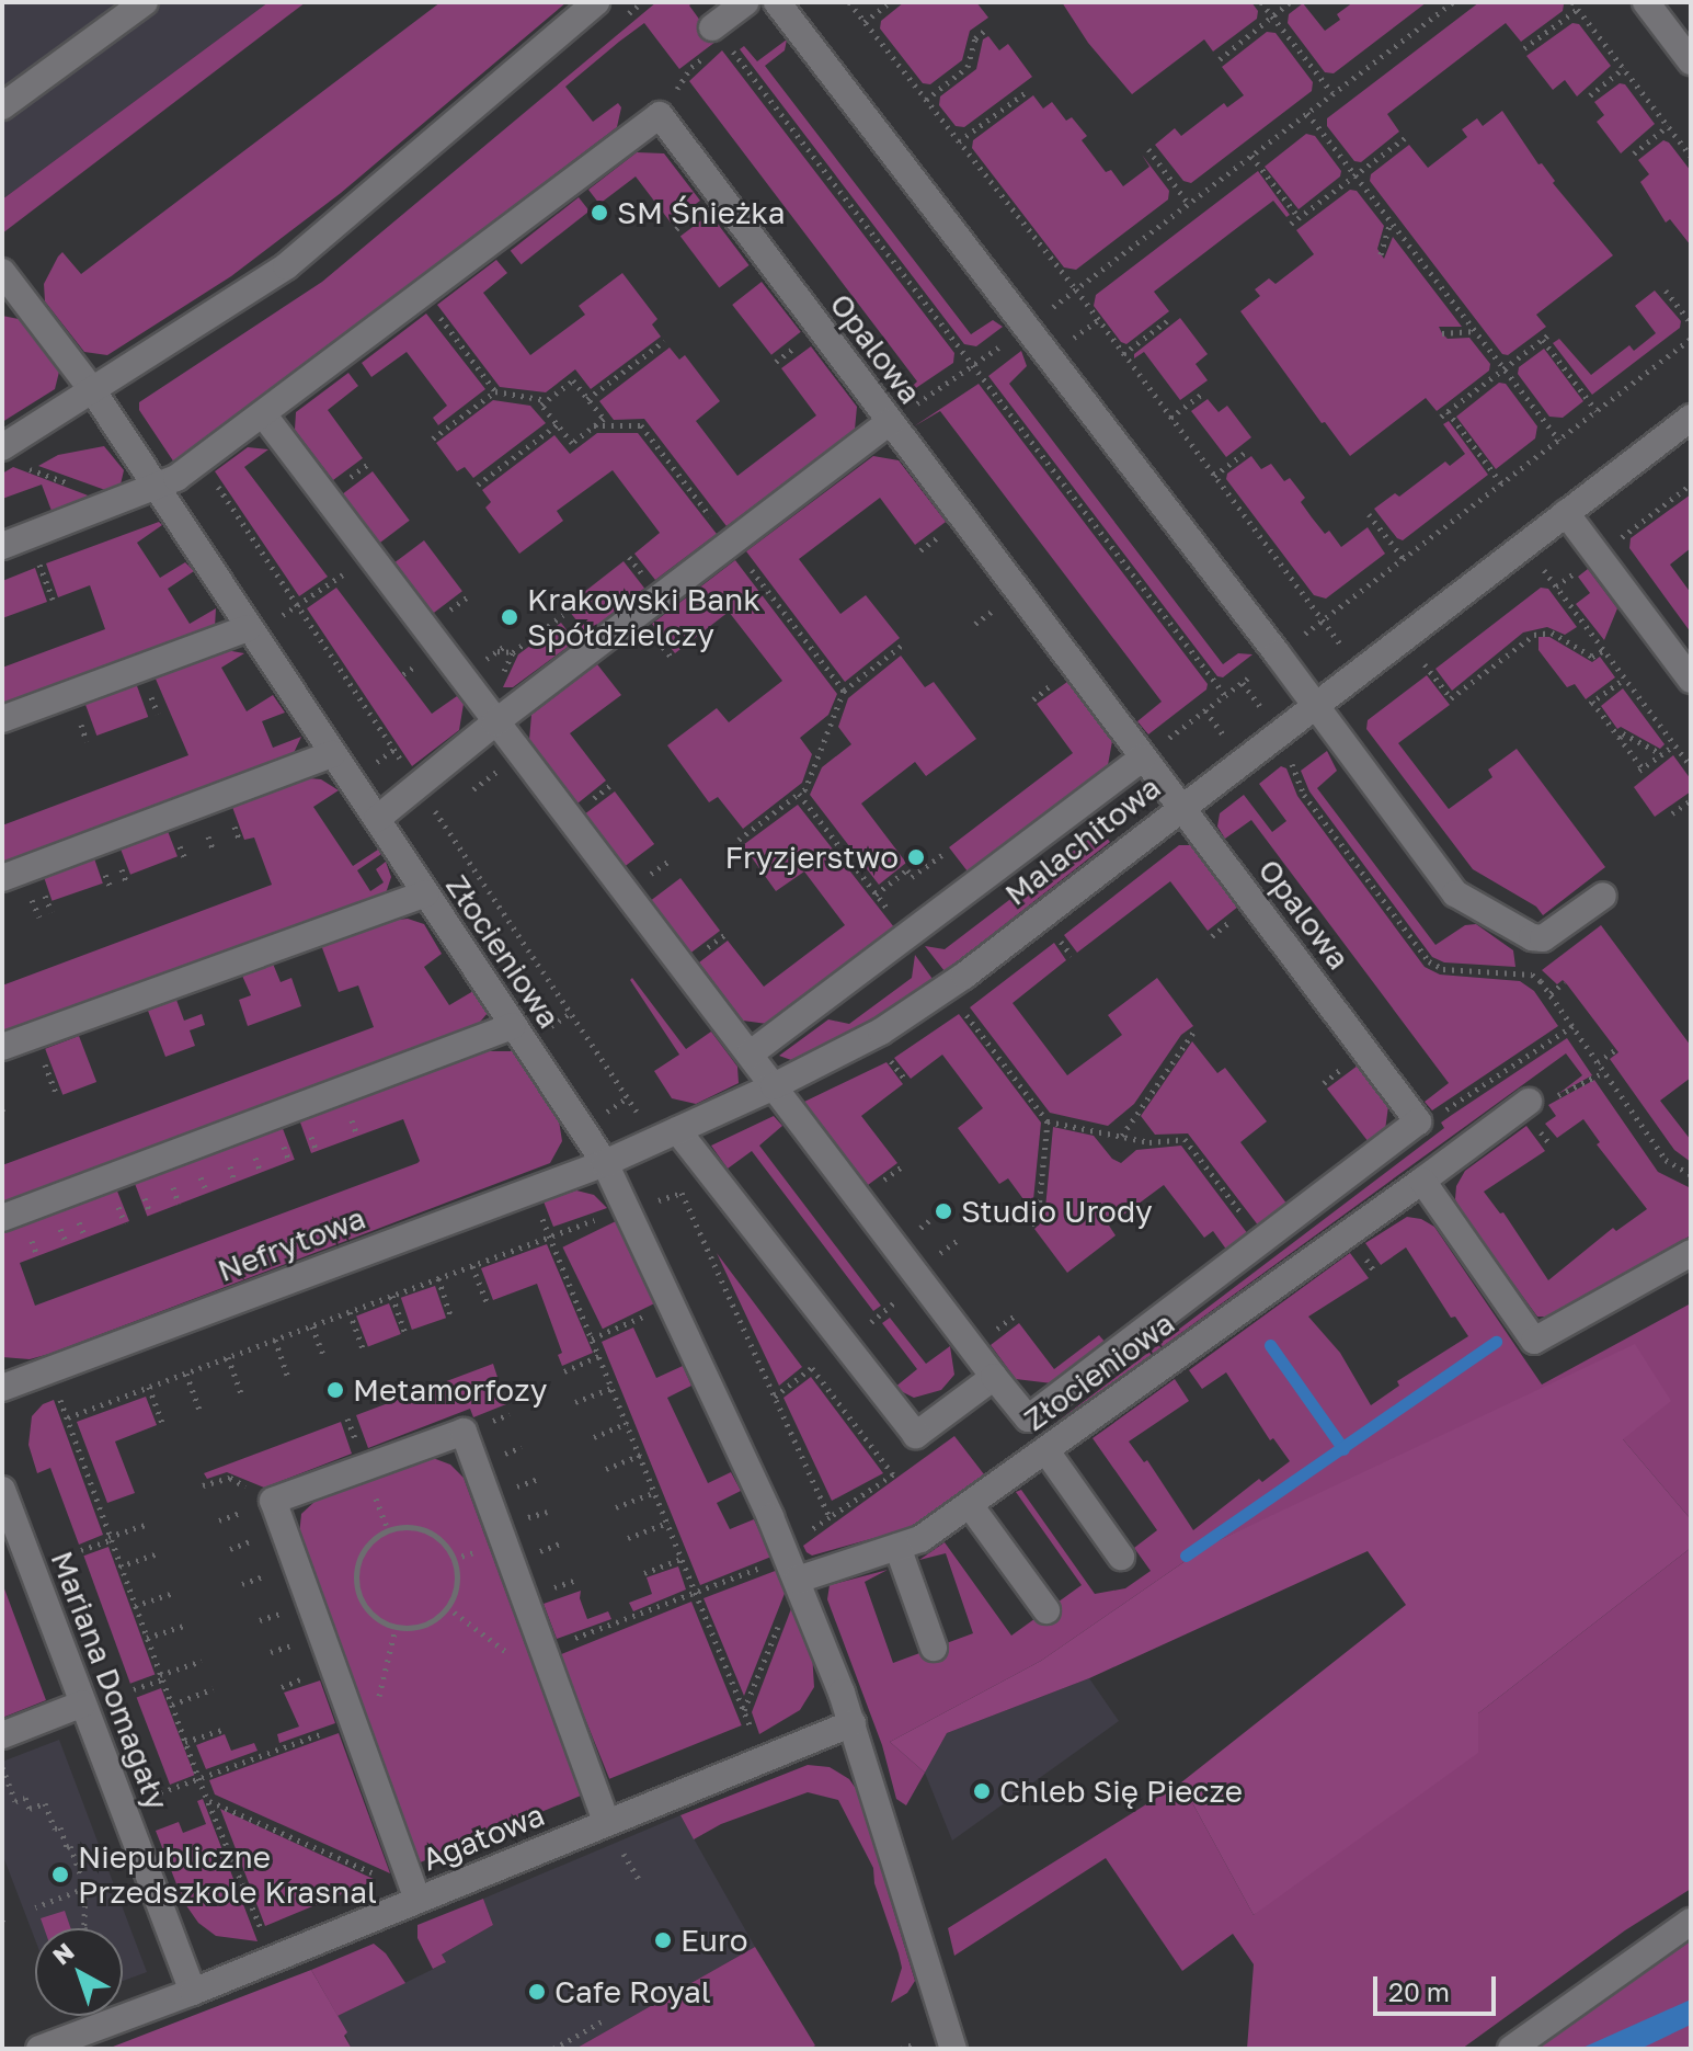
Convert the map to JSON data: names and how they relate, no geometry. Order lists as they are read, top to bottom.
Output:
{
  "streets": {
    "street": [
      "Opalowa",
      "Malachitowa",
      "Złocieniowa",
      "Nefrytowa",
      "Mariana Domagały",
      "Agatowa"
    ]
  },
  "crossings": [
    ["Opalowa", "Malachitowa"],
    ["Malachitowa", "Złocieniowa"],
    ["Malachitowa", "Nefrytowa"],
    ["Złocieniowa", "Nefrytowa"],
    ["Złocieniowa", "Agatowa"],
    ["Mariana Domagały", "Agatowa"]
  ],
  "places": [
    "SM Śnieżka",
    "Krakowski Bank Spółdzielczy",
    "Fryzjerstwo",
    "Studio Urody",
    "Metamorfozy",
    "Chleb Się Piecze",
    "Niepubliczne Przedszkole Krasnal",
    "Euro",
    "Cafe Royal"
  ],
  "scale_bar": "20 m",
  "north": "top left"
}
